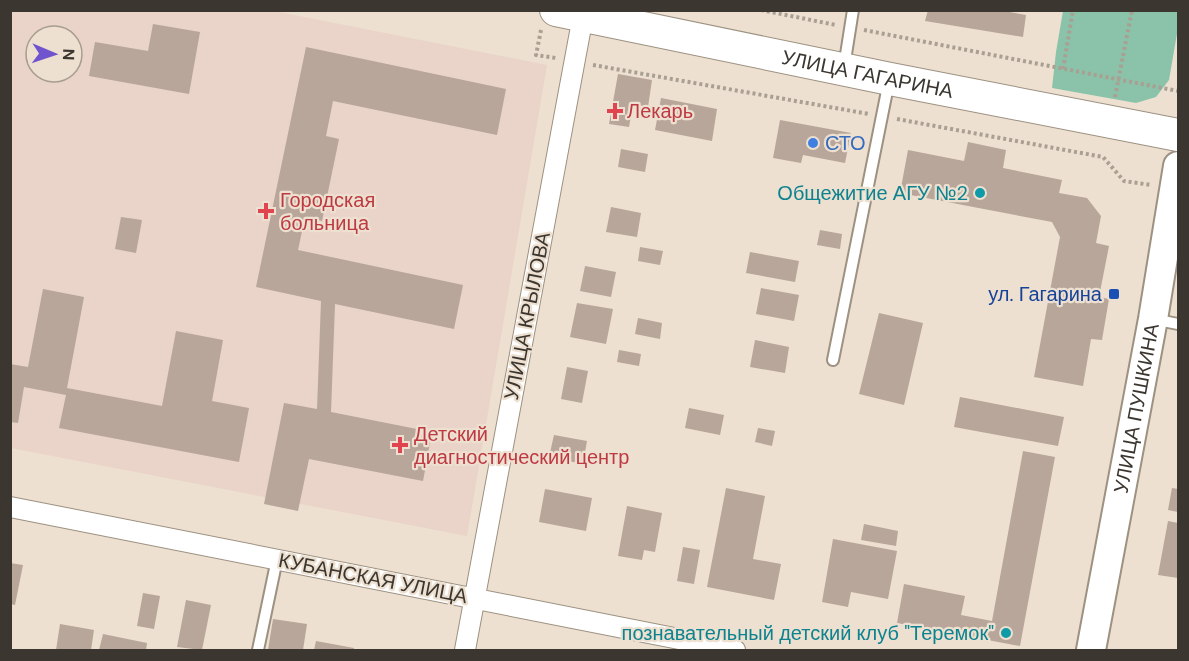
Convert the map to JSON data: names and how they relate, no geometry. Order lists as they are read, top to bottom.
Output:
{
  "streets": {
    "main road": ["УЛИЦА ГАГАРИНА", "УЛИЦА ПУШКИНА"],
    "street": ["УЛИЦА КРЫЛОВА", "КУБАНСКАЯ УЛИЦА"]
  },
  "crossings": [
    ["УЛИЦА ГАГАРИНА", "УЛИЦА КРЫЛОВА"],
    ["УЛИЦА КРЫЛОВА", "КУБАНСКАЯ УЛИЦА"]
  ],
  "places": {
    "health": ["Лекарь", "Городская больница", "Детский диагностический центр"],
    "other": ["СТО", "Общежитие АГУ №2", "познавательный детский клуб \"Теремок\""],
    "transit": ["ул. Гагарина"]
  },
  "north": "right"
}
